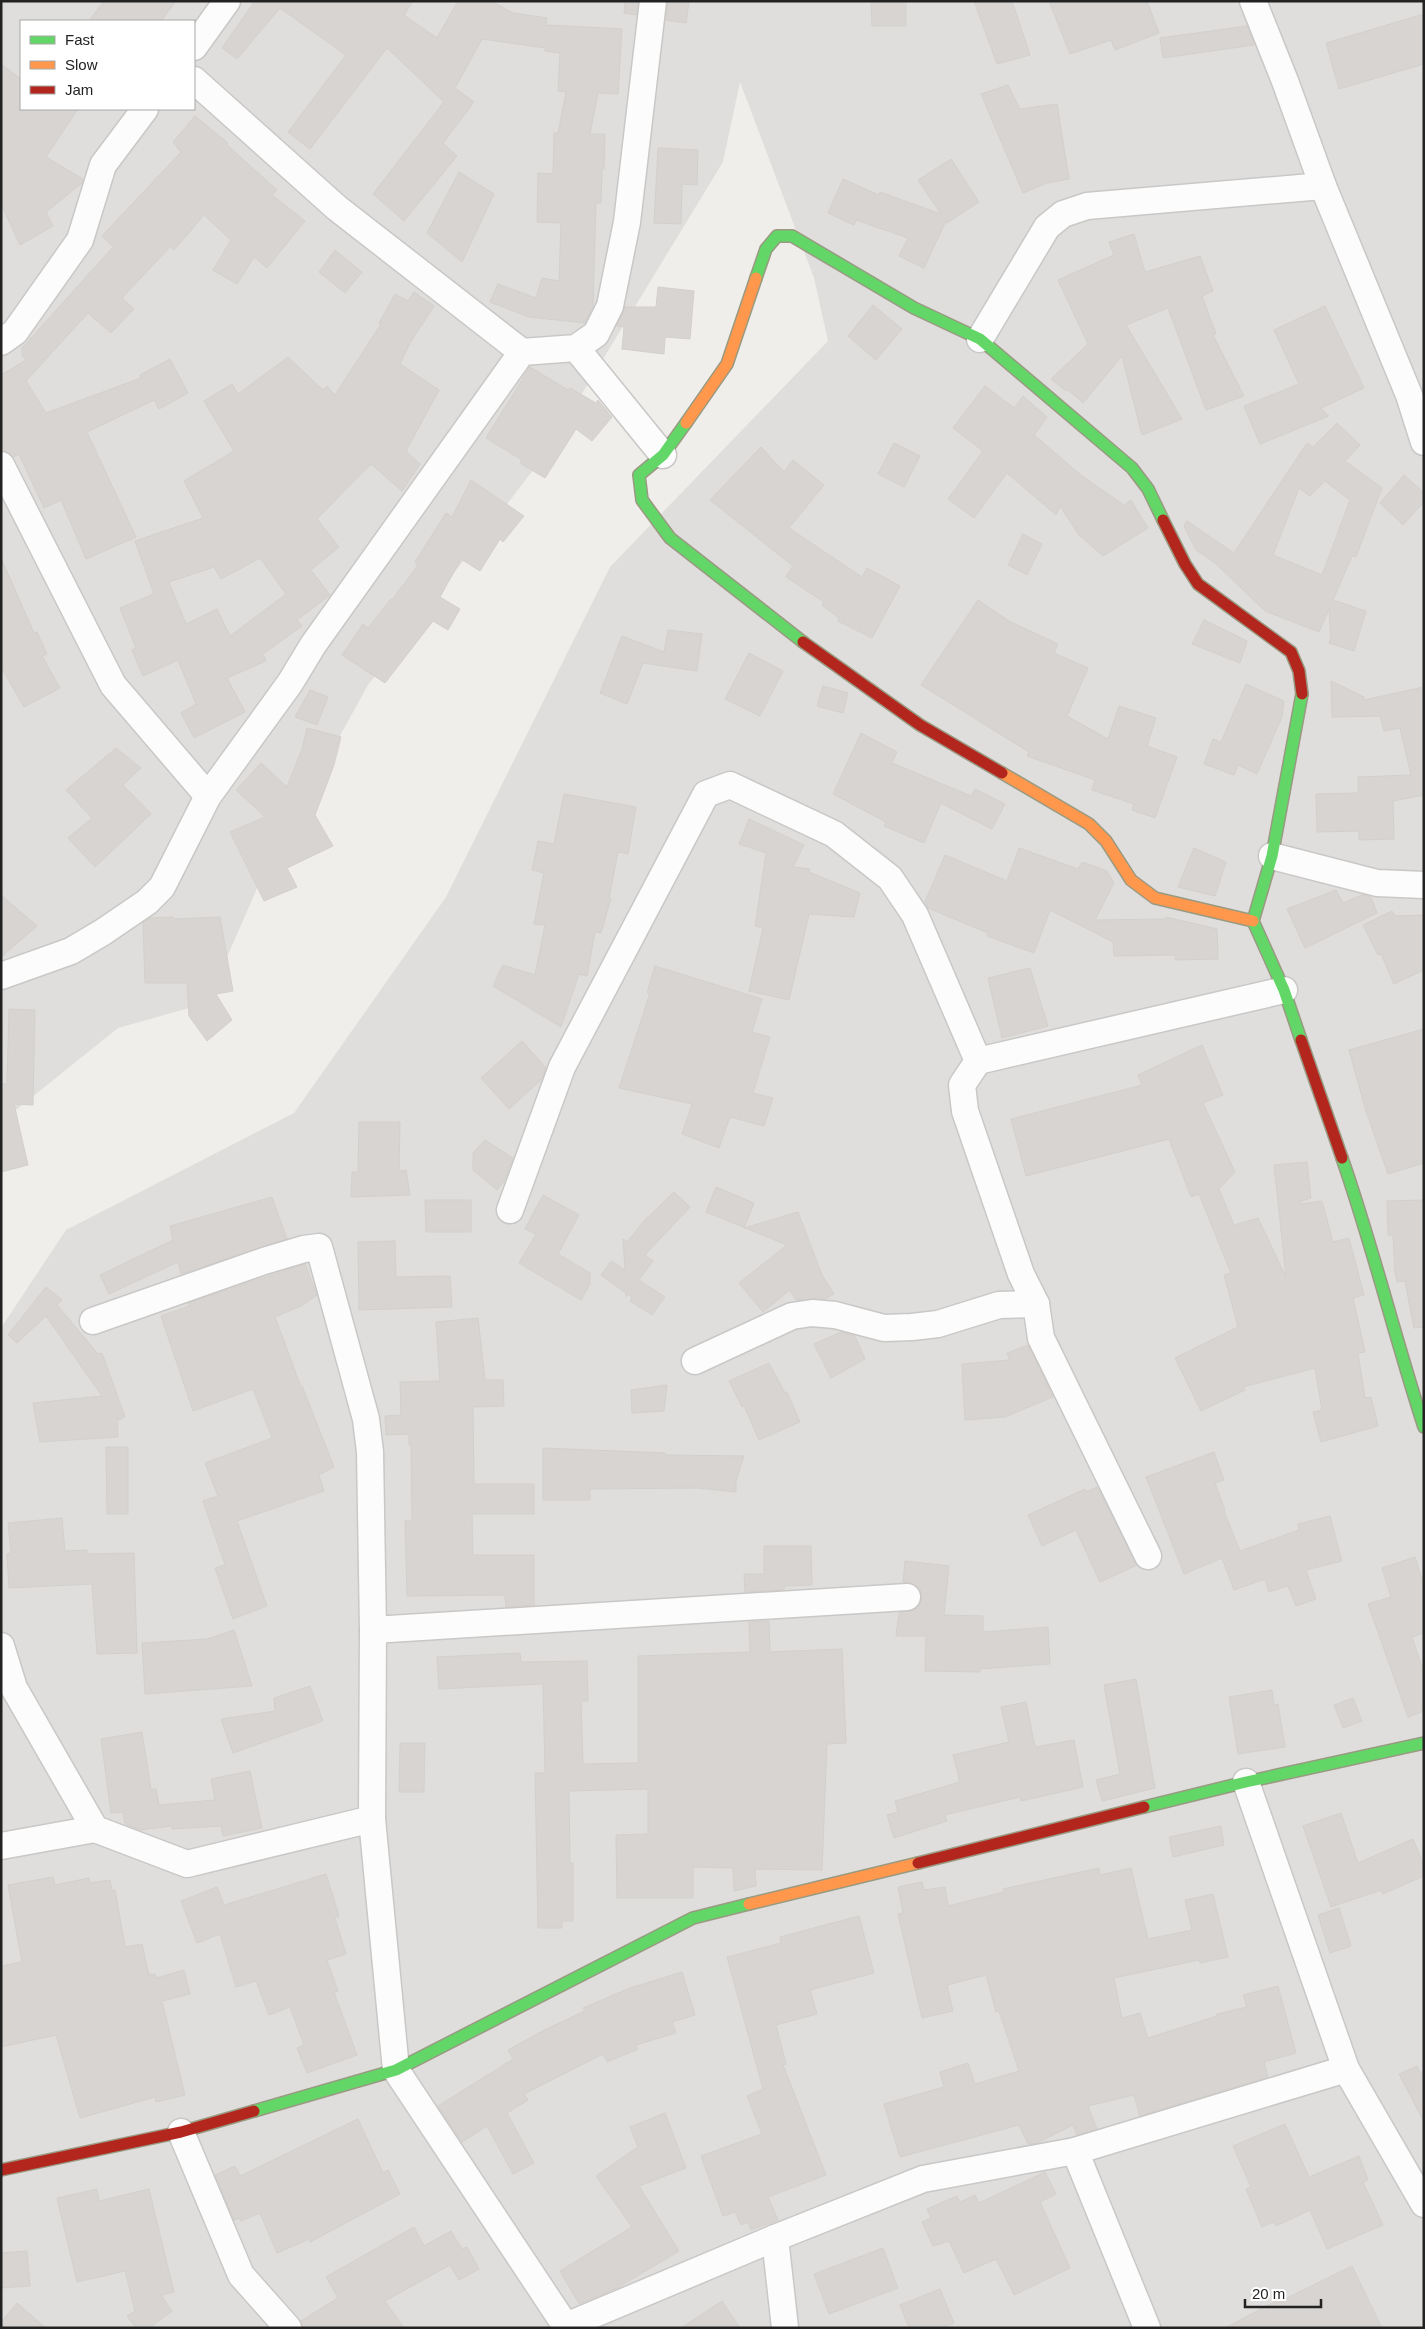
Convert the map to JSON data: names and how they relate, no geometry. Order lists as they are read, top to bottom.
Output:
{
  "legend": ["Fast", "Slow", "Jam"],
  "scale_bar": "20 m"
}
